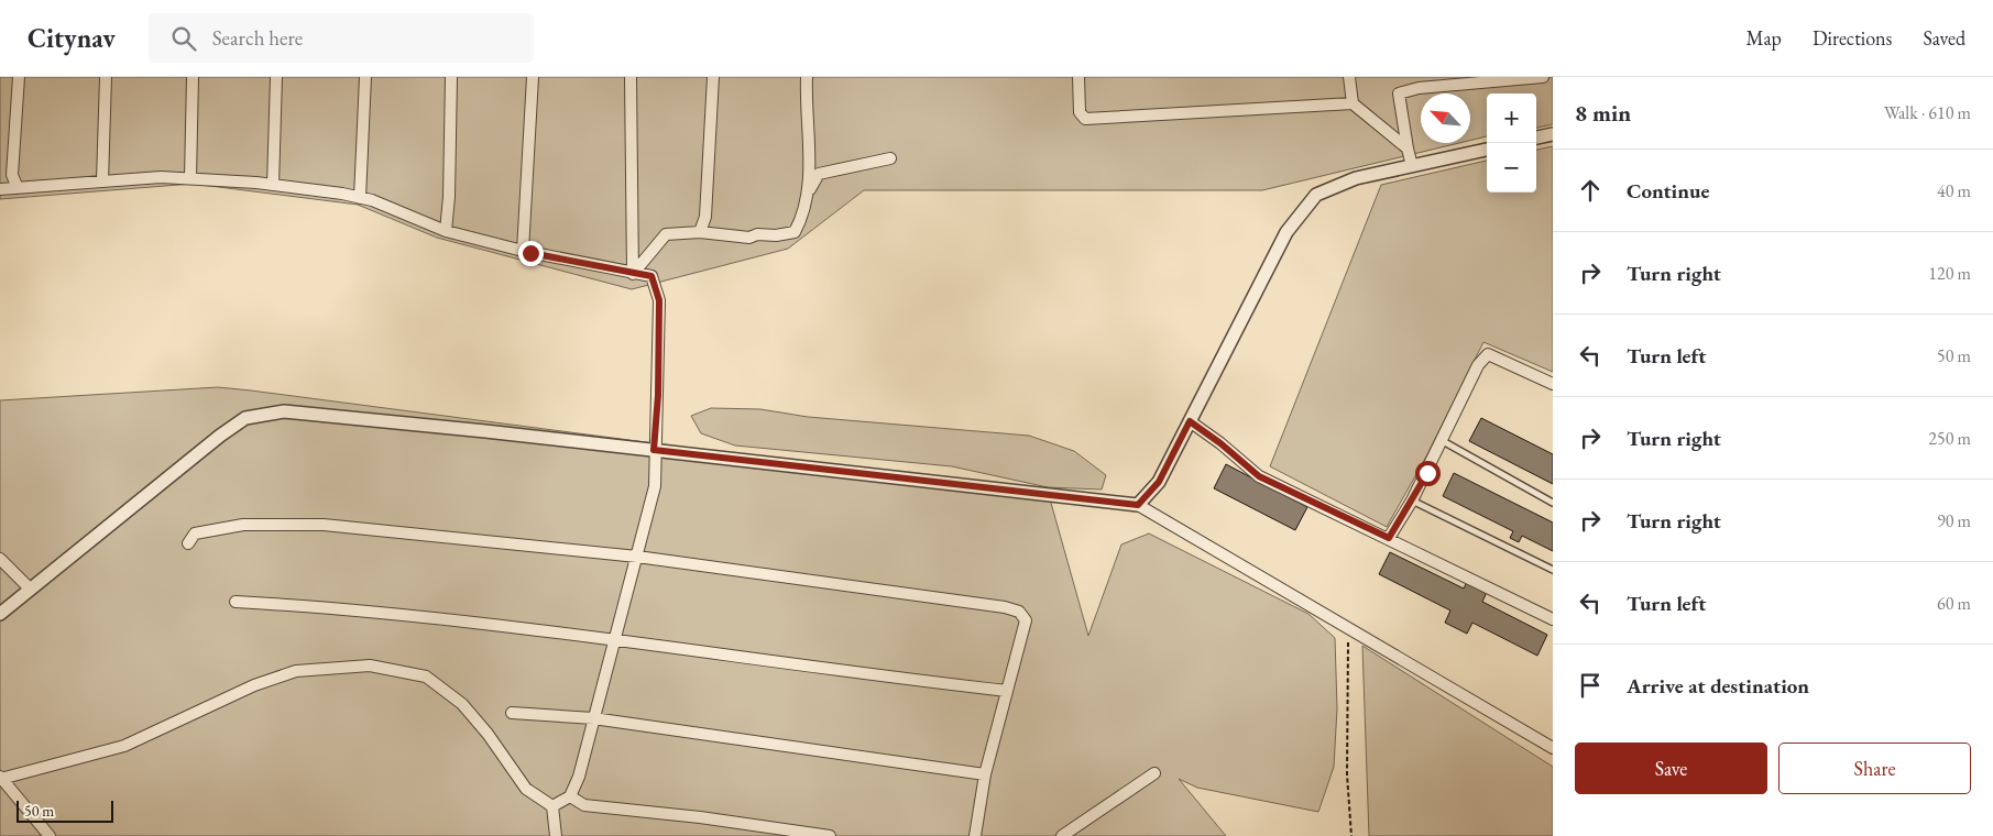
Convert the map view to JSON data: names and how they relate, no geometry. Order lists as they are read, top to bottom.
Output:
{
  "scale_bar": "50 m",
  "north": "top left",
  "page": {
    "header": "Citynav",
    "search": "Search here",
    "nav": ["Map", "Directions", "Saved"],
    "heading": ["8 min", "Walk · 610 m"],
    "map_buttons": ["+", "−"],
    "list": [
      ["Continue", "40 m"],
      ["Turn right", "120 m"],
      ["Turn left", "50 m"],
      ["Turn right", "250 m"],
      ["Turn right", "90 m"],
      ["Turn left", "60 m"],
      "Arrive at destination"
    ],
    "buttons": ["Save", "Share"],
    "scale": "50 m"
  }
}
